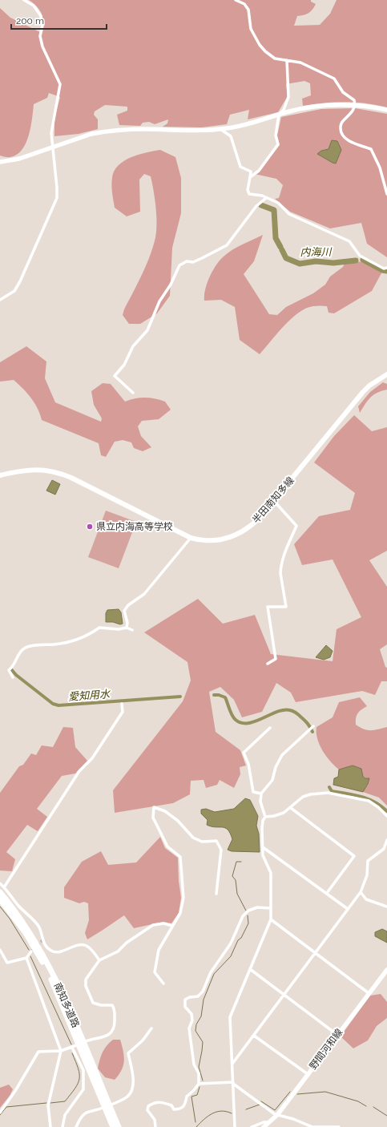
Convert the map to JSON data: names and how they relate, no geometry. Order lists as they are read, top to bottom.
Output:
{
  "streets": {
    "highway": ["南知多道路"],
    "main road": ["半田南知多線"],
    "street": ["野間河和線"]
  },
  "water": ["内海川", "愛知用水"],
  "places": ["県立内海高等学校"],
  "scale_bar": "200 m"
}
